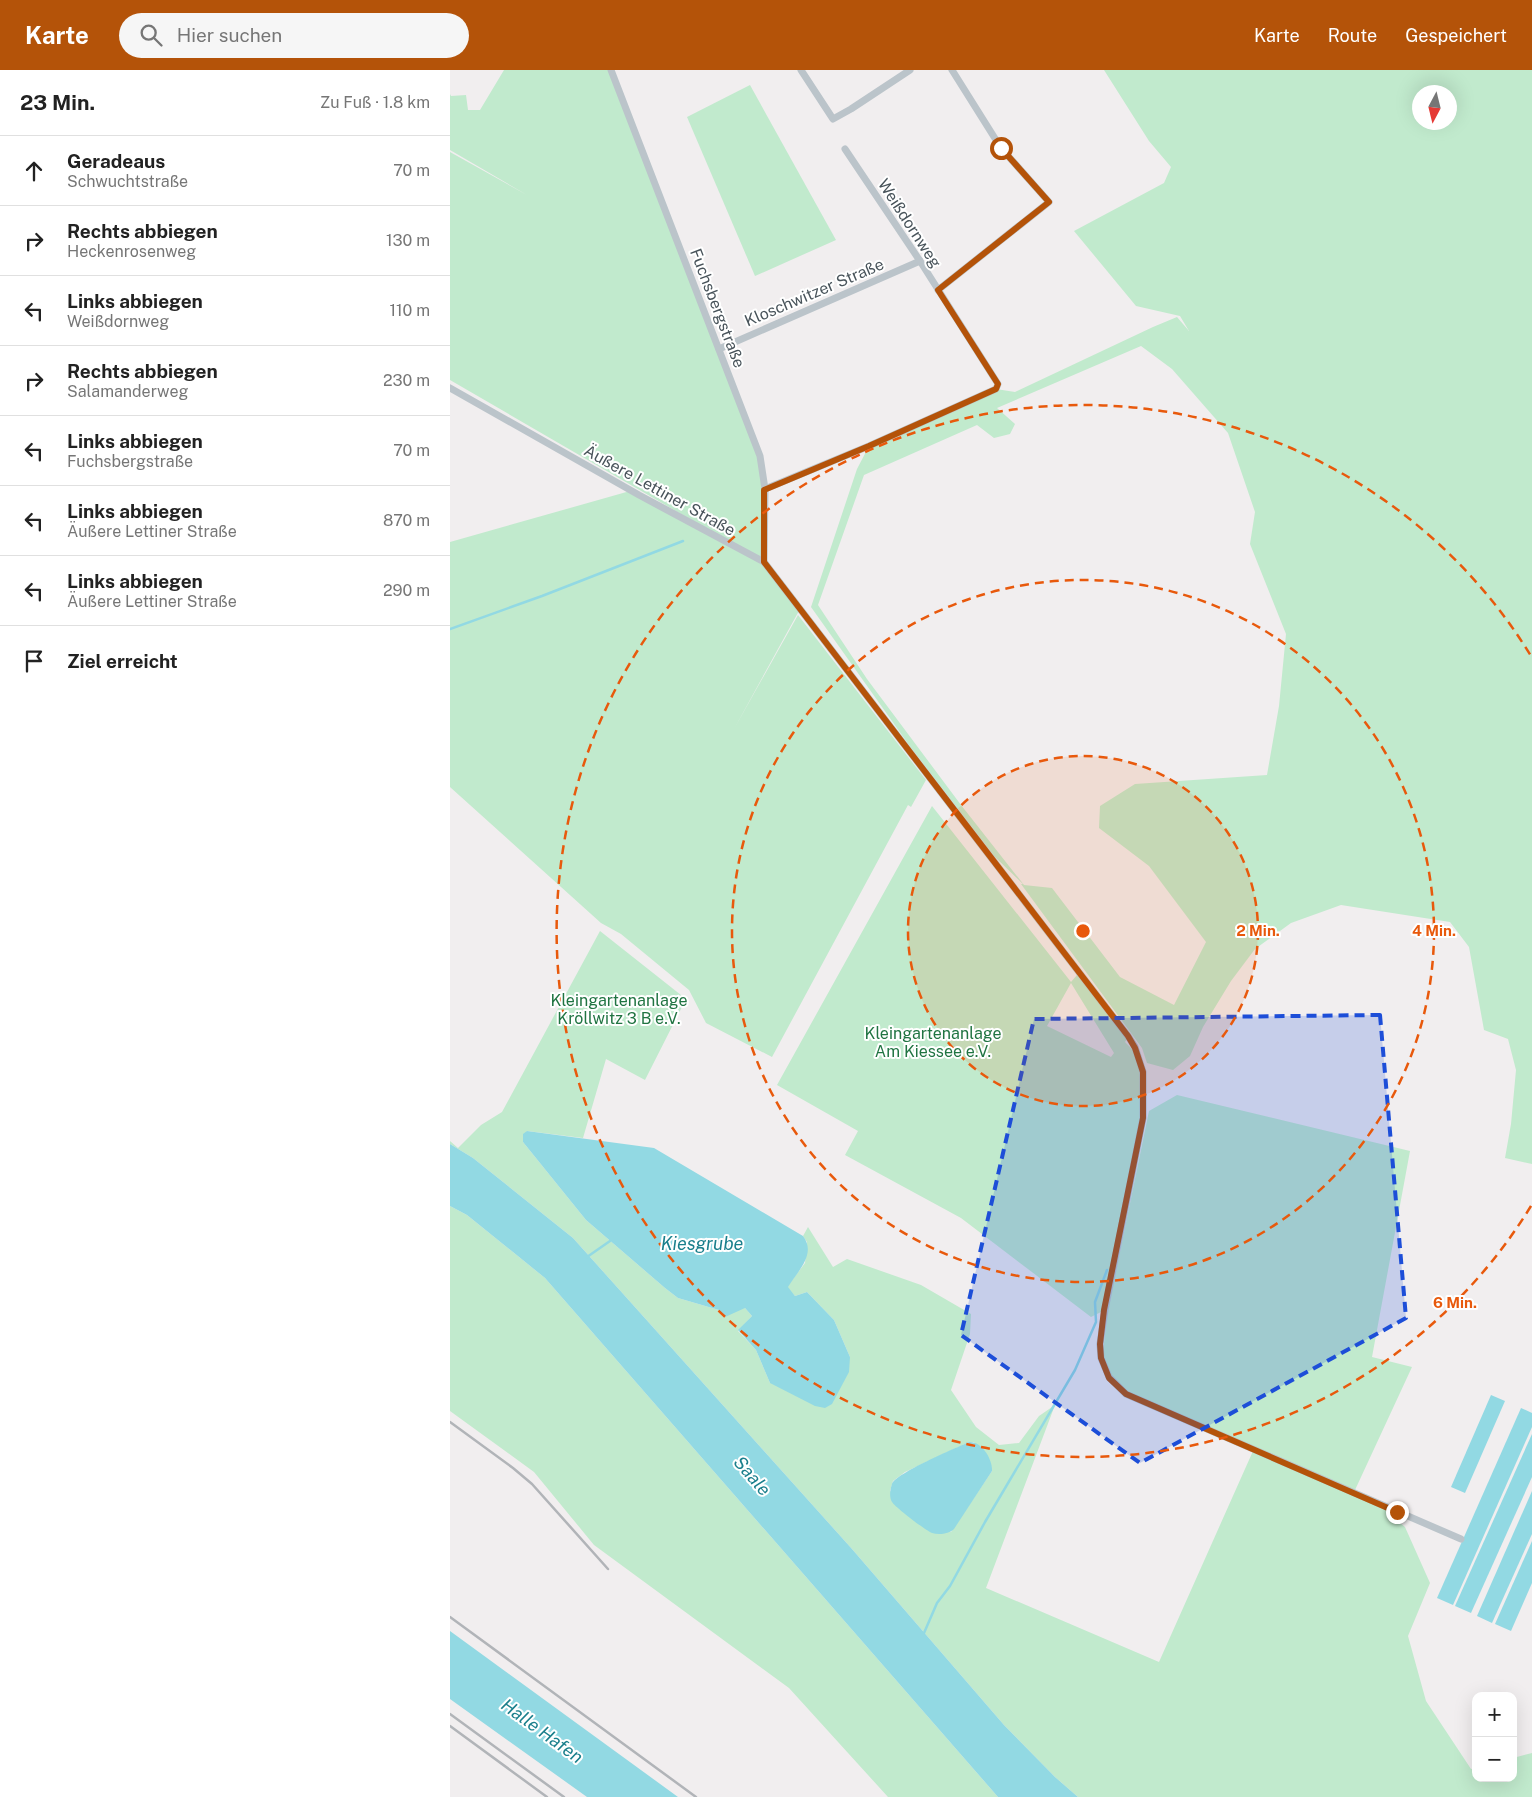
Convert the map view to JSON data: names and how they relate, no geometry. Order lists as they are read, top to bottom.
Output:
{
  "streets": {
    "street": [
      "Weißdornweg",
      "Kloschwitzer Straße",
      "Fuchsbergstraße",
      "Äußere Lettiner Straße"
    ]
  },
  "crossings": [
    ["Weißdornweg", "Kloschwitzer Straße"],
    ["Weißdornweg", "Fuchsbergstraße"],
    ["Kloschwitzer Straße", "Fuchsbergstraße"],
    ["Fuchsbergstraße", "Äußere Lettiner Straße"]
  ],
  "water": ["Kiesgrube", "Saale", "Halle Hafen"],
  "parks": ["Kleingartenanlage Kröllwitz 3 B e.V.", "Kleingartenanlage Am Kiessee e.V."],
  "north": "bottom",
  "page": {
    "header": "Karte",
    "search": "Hier suchen",
    "nav": ["Karte", "Route", "Gespeichert"],
    "heading": ["23 Min.", "Zu Fuß · 1.8 km"],
    "list": [
      ["Geradeaus", "Schwuchtstraße", "70 m"],
      ["Rechts abbiegen", "Heckenrosenweg", "130 m"],
      ["Links abbiegen", "Weißdornweg", "110 m"],
      ["Rechts abbiegen", "Salamanderweg", "230 m"],
      ["Links abbiegen", "Fuchsbergstraße", "70 m"],
      ["Links abbiegen", "Äußere Lettiner Straße", "870 m"],
      ["Links abbiegen", "Äußere Lettiner Straße", "290 m"],
      "Ziel erreicht"
    ],
    "map_buttons": ["+", "−"]
  },
  "rings": ["2 Min.", "4 Min.", "6 Min."]
}
